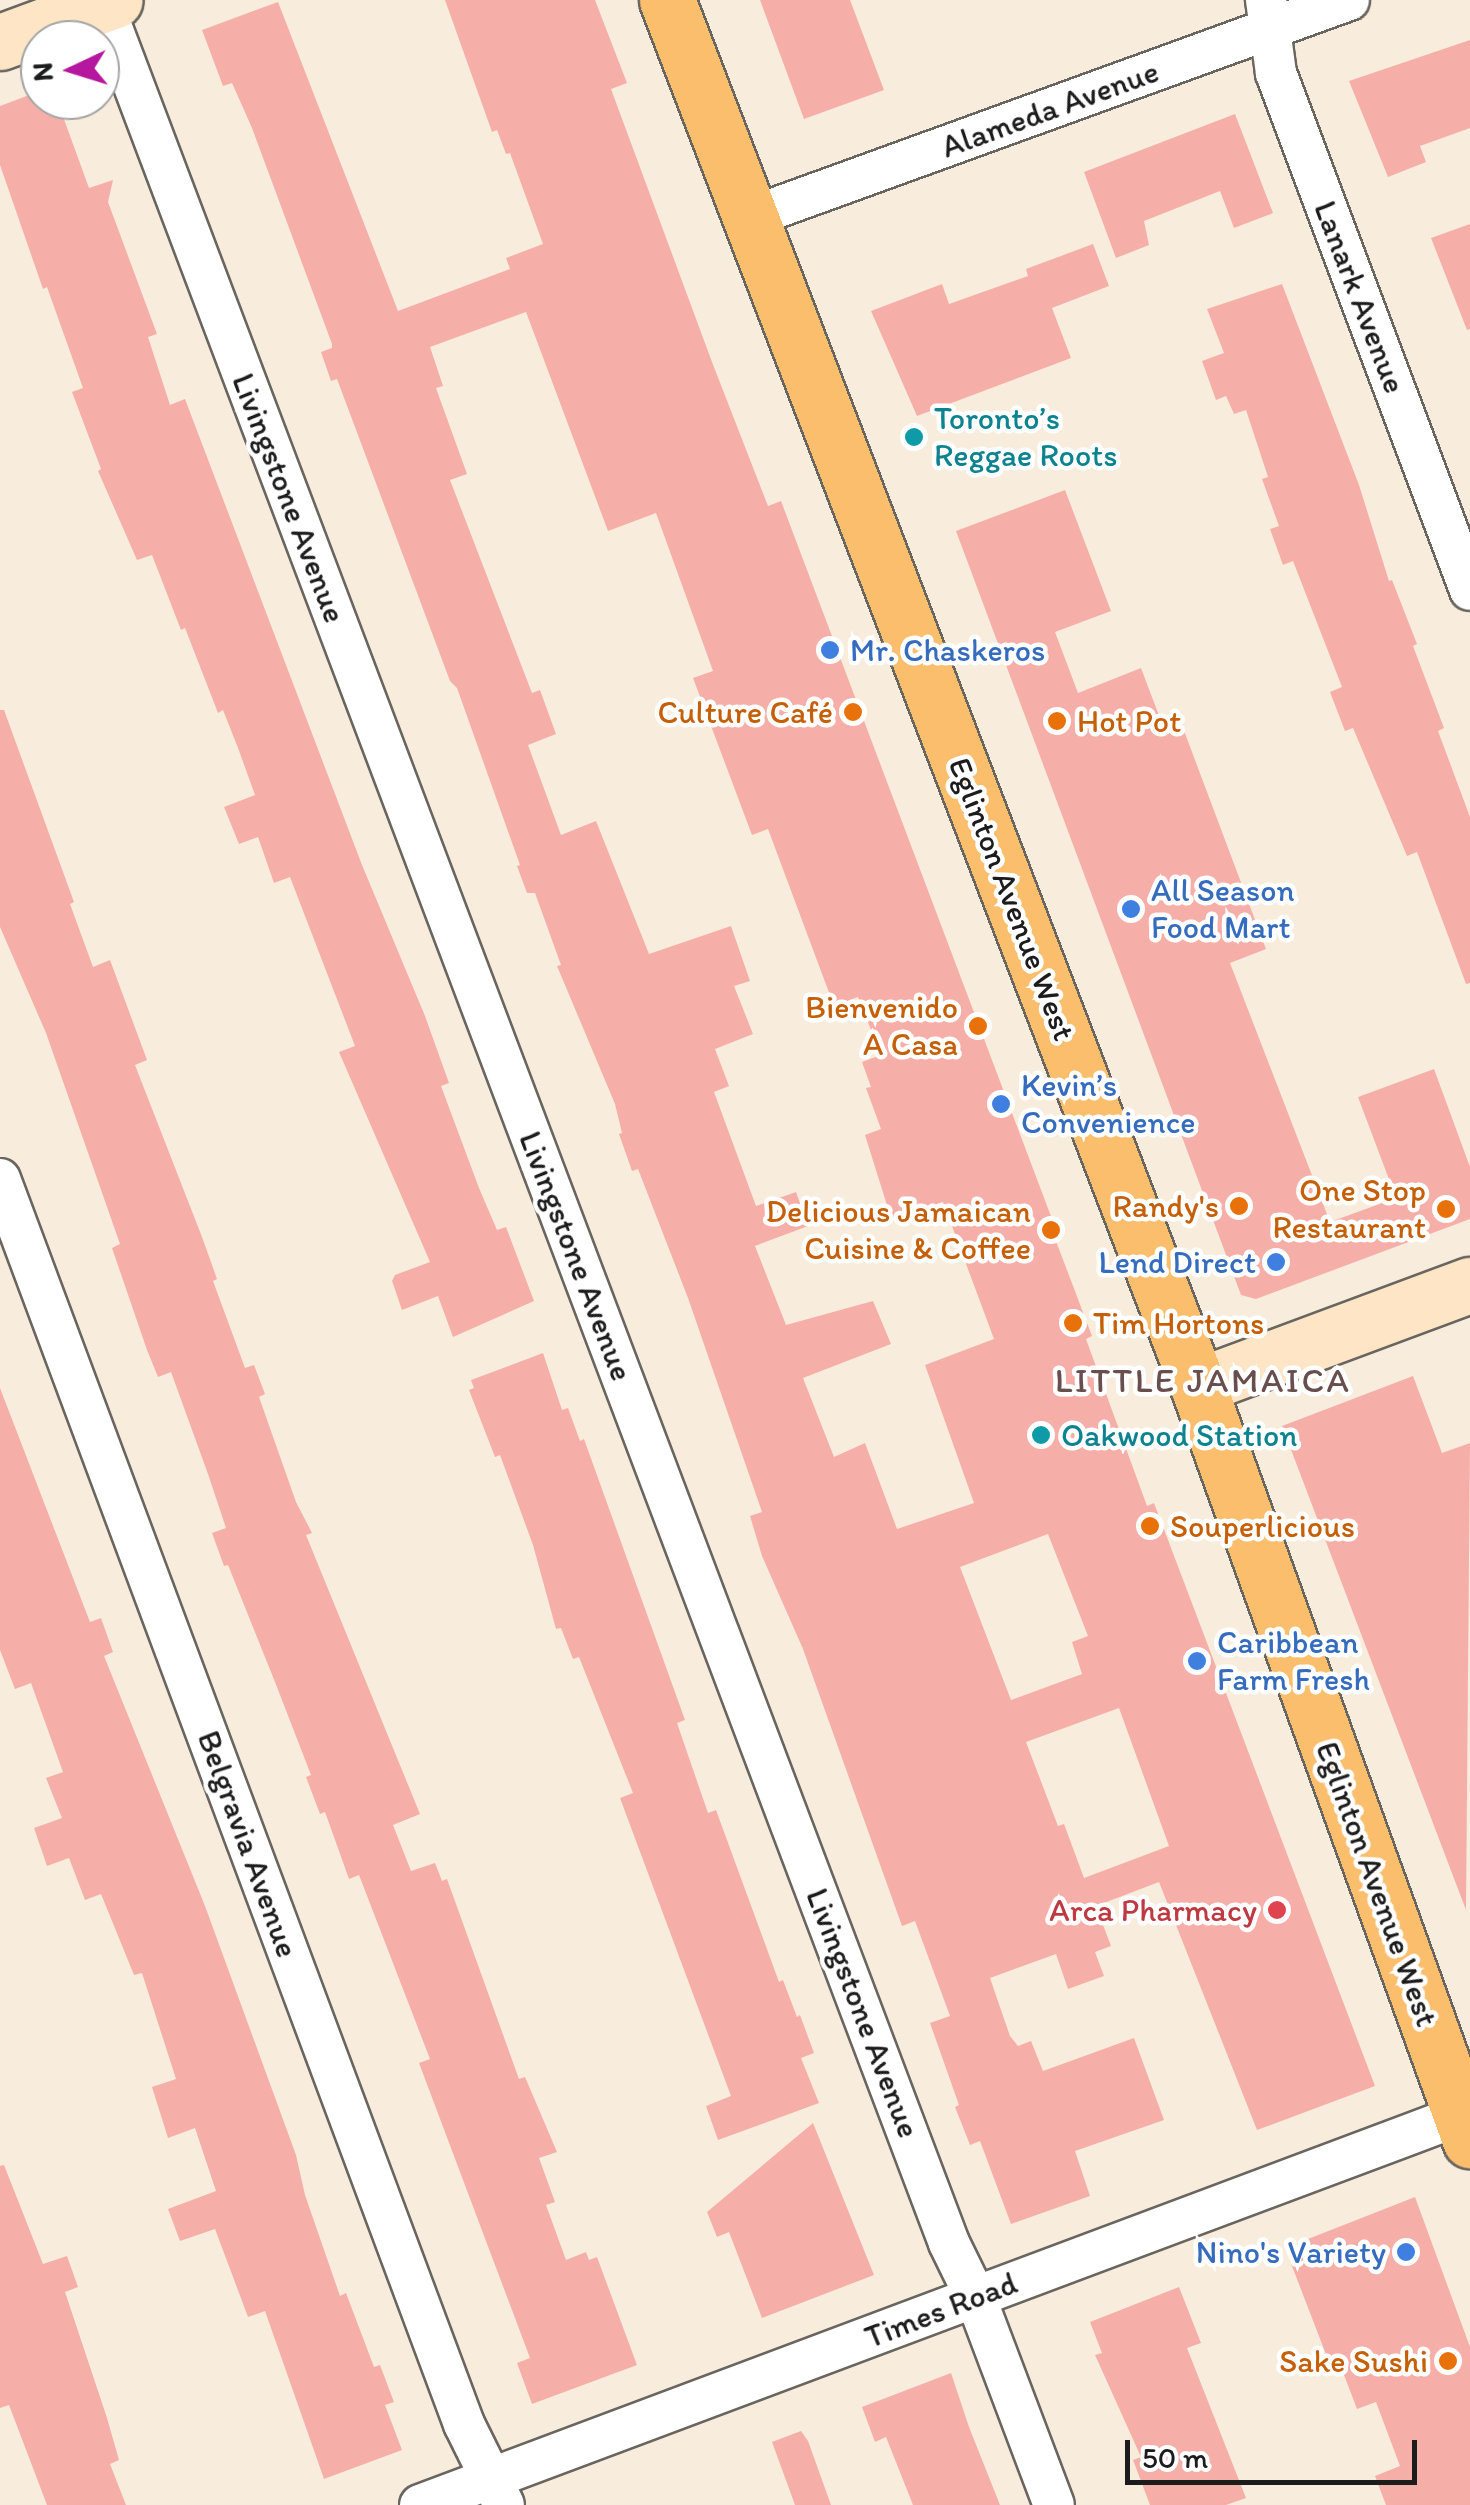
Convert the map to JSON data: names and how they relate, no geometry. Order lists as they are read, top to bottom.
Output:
{
  "streets": {
    "main road": ["Eglinton Avenue West"],
    "street": [
      "Alameda Avenue",
      "Lanark Avenue",
      "Livingstone Avenue",
      "Belgravia Avenue",
      "Times Road"
    ]
  },
  "crossings": [
    ["Alameda Avenue", "Lanark Avenue"],
    ["Alameda Avenue", "Eglinton Avenue West"],
    ["Livingstone Avenue", "Times Road"],
    ["Eglinton Avenue West", "Times Road"],
    ["Belgravia Avenue", "Times Road"]
  ],
  "districts": ["LITTLE JAMAICA"],
  "places": [
    "Toronto’s Reggae Roots",
    "Mr. Chaskeros",
    "Culture Café",
    "Hot Pot",
    "All Season Food Mart",
    "Bienvenido A Casa",
    "Kevin’s Convenience",
    "Randy's",
    "One Stop Restaurant",
    "Delicious Jamaican Cuisine & Coffee",
    "Lend Direct",
    "Tim Hortons",
    "Oakwood Station",
    "Souperlicious",
    "Caribbean Farm Fresh",
    "Arca Pharmacy",
    "Nino's Variety",
    "Sake Sushi"
  ],
  "scale_bar": "50 m",
  "north": "left"
}
